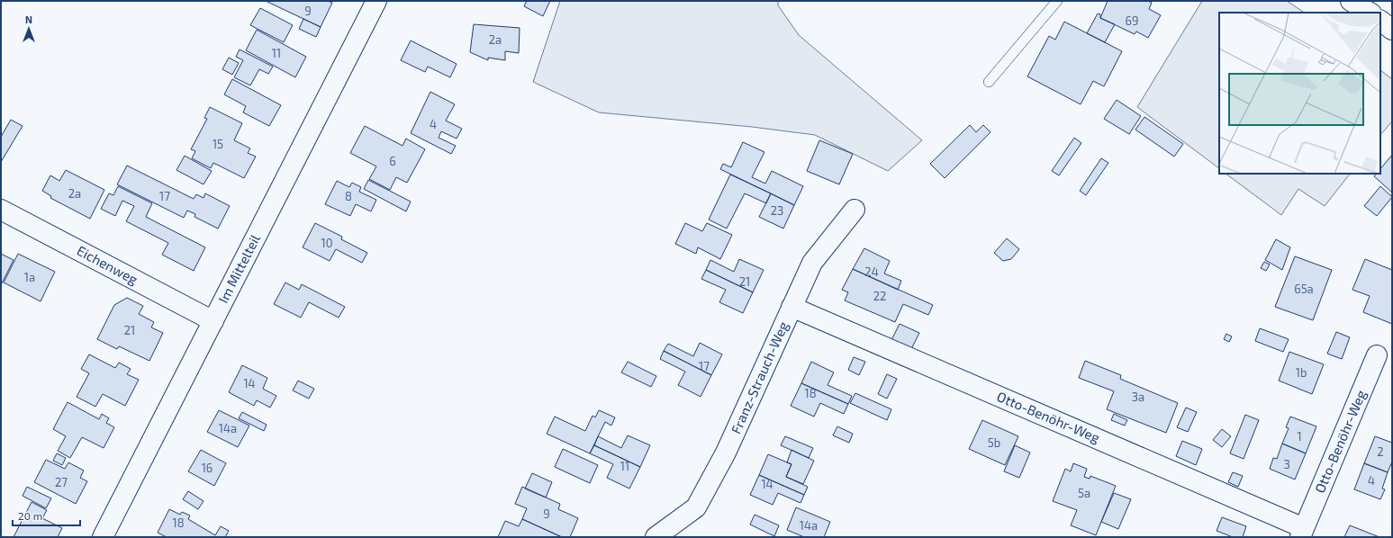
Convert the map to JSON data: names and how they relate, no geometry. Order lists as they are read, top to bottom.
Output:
{
  "streets": {
    "street": [
      "Eichenweg",
      "Im Mittelteil",
      "Franz-Strauch-Weg",
      "Otto-Benöhr-Weg"
    ]
  },
  "crossings": [
    ["Eichenweg", "Im Mittelteil"],
    ["Franz-Strauch-Weg", "Otto-Benöhr-Weg"]
  ],
  "house_numbers": [
    "9",
    "69",
    "2a",
    "11",
    "4",
    "15",
    "6",
    "2a",
    "17",
    "8",
    "23",
    "10",
    "24",
    "1a",
    "21",
    "65a",
    "22",
    "21",
    "17",
    "1b",
    "14",
    "18",
    "3a",
    "14a",
    "1",
    "5b",
    "2",
    "3",
    "11",
    "16",
    "4",
    "27",
    "14",
    "5a",
    "9",
    "18",
    "14a"
  ],
  "scale_bar": "20 m",
  "north": "top"
}
